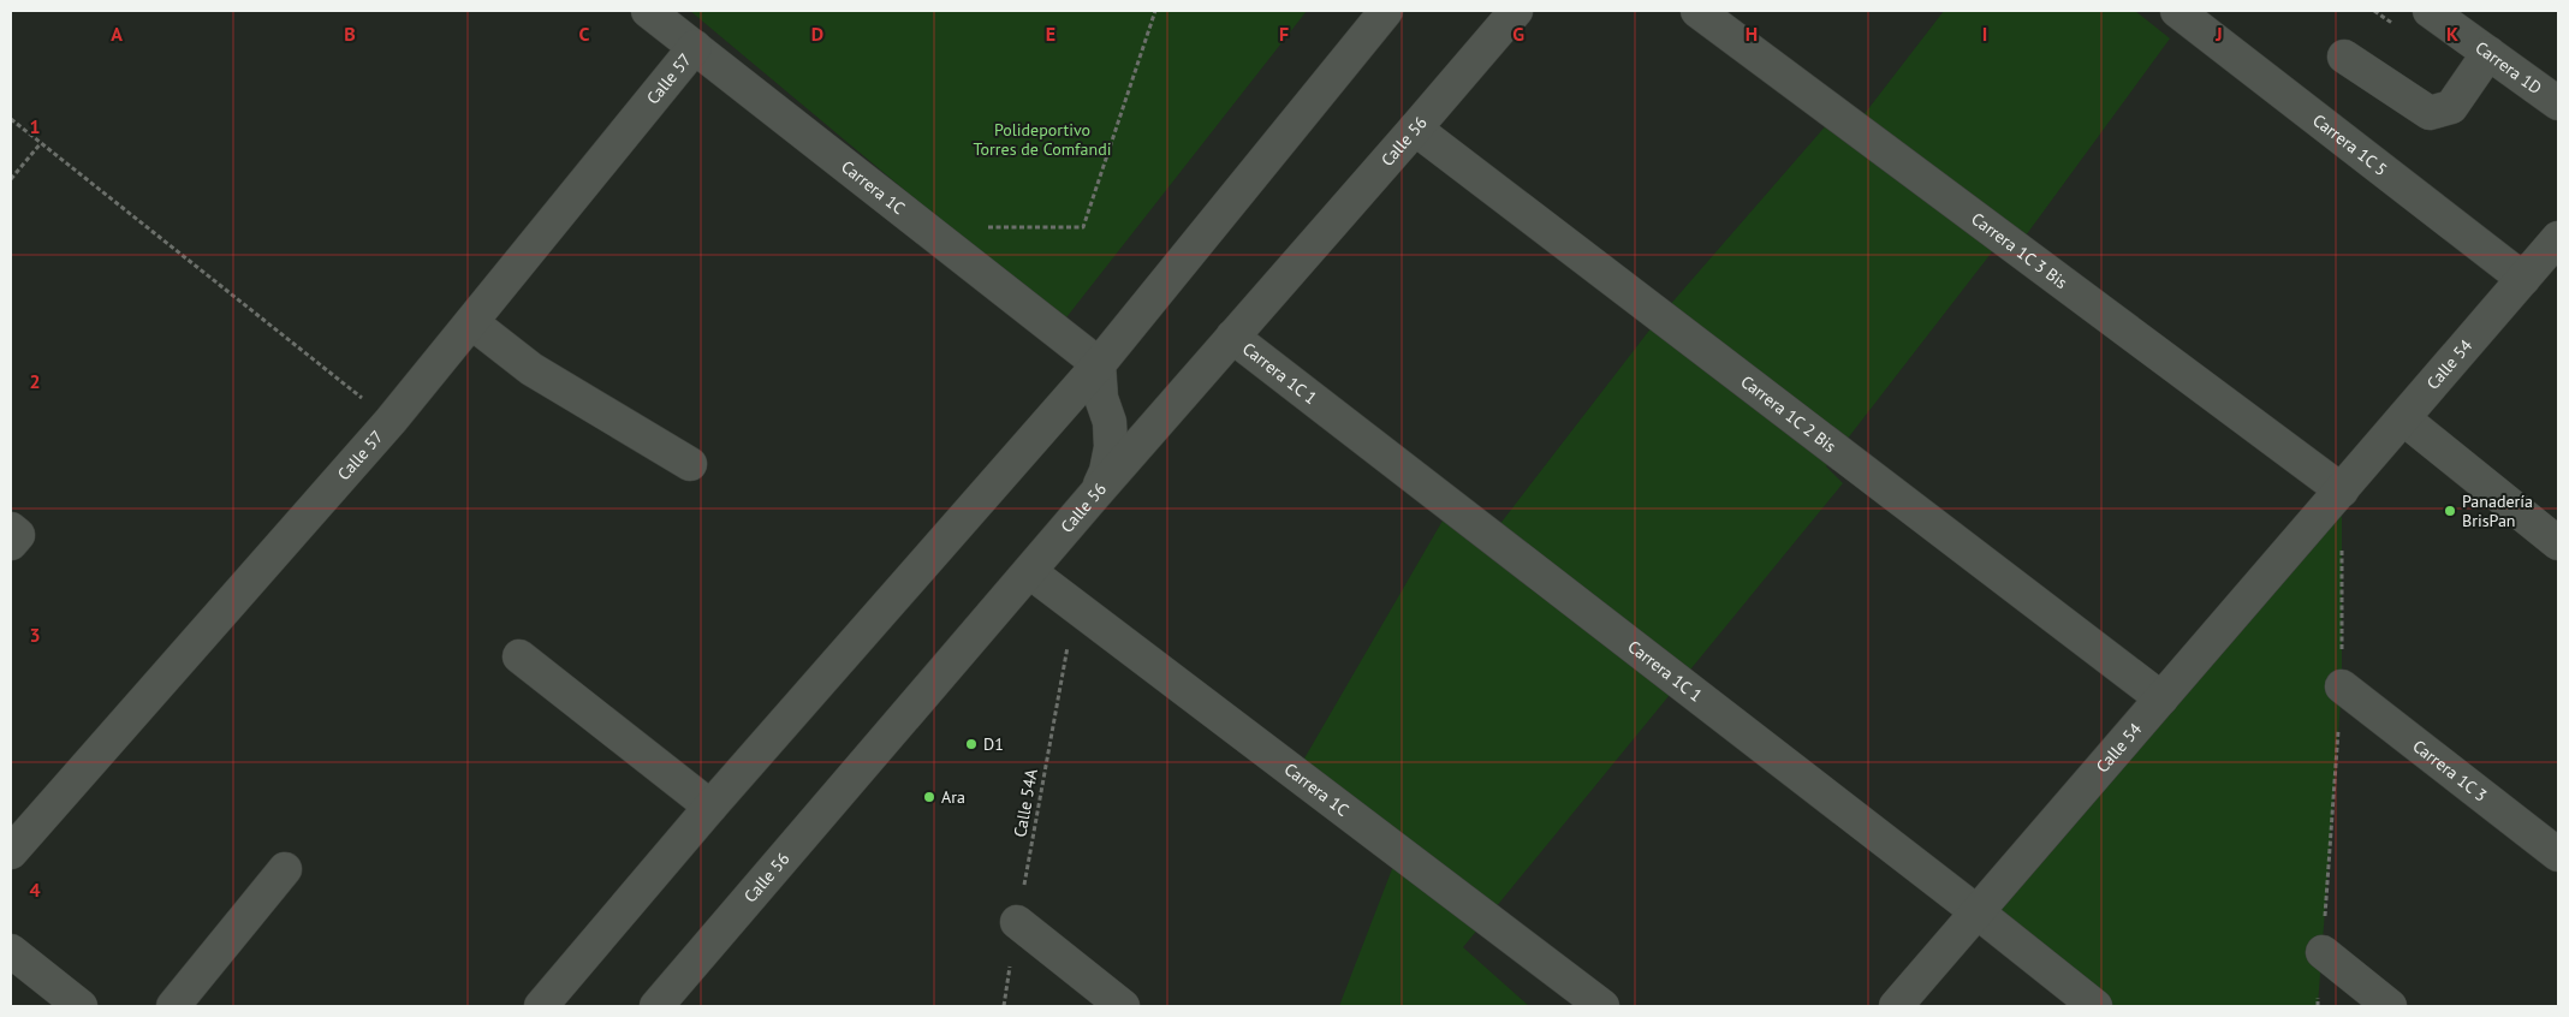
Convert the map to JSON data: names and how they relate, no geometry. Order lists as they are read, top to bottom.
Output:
{
  "streets": {
    "street": [
      "Carrera 1D",
      "Calle 57",
      "Calle 56",
      "Carrera 1C 5",
      "Carrera 1C",
      "Carrera 1C 3 Bis",
      "Calle 54",
      "Carrera 1C 1",
      "Carrera 1C 2 Bis",
      "Carrera 1C 3"
    ],
    "path": ["Calle 54A"]
  },
  "crossings": [
    ["Calle 57", "Carrera 1C"],
    ["Calle 56", "Carrera 1C"],
    ["Calle 56", "Carrera 1C 1"],
    ["Calle 56", "Carrera 1C 2 Bis"],
    ["Carrera 1C 5", "Calle 54"],
    ["Carrera 1C", "Calle 54A"],
    ["Carrera 1C 3 Bis", "Calle 54"],
    ["Calle 54", "Carrera 1C 1"],
    ["Calle 54", "Carrera 1C 2 Bis"]
  ],
  "parks": ["Polideportivo Torres de Comfandi"],
  "places": ["Panadería BrisPan", "D1", "Ara"],
  "grid": {
    "columns": [
      "A",
      "B",
      "C",
      "D",
      "E",
      "F",
      "G",
      "H",
      "I",
      "J",
      "K"
    ],
    "rows": [
      "1",
      "2",
      "3",
      "4"
    ]
  }
}
